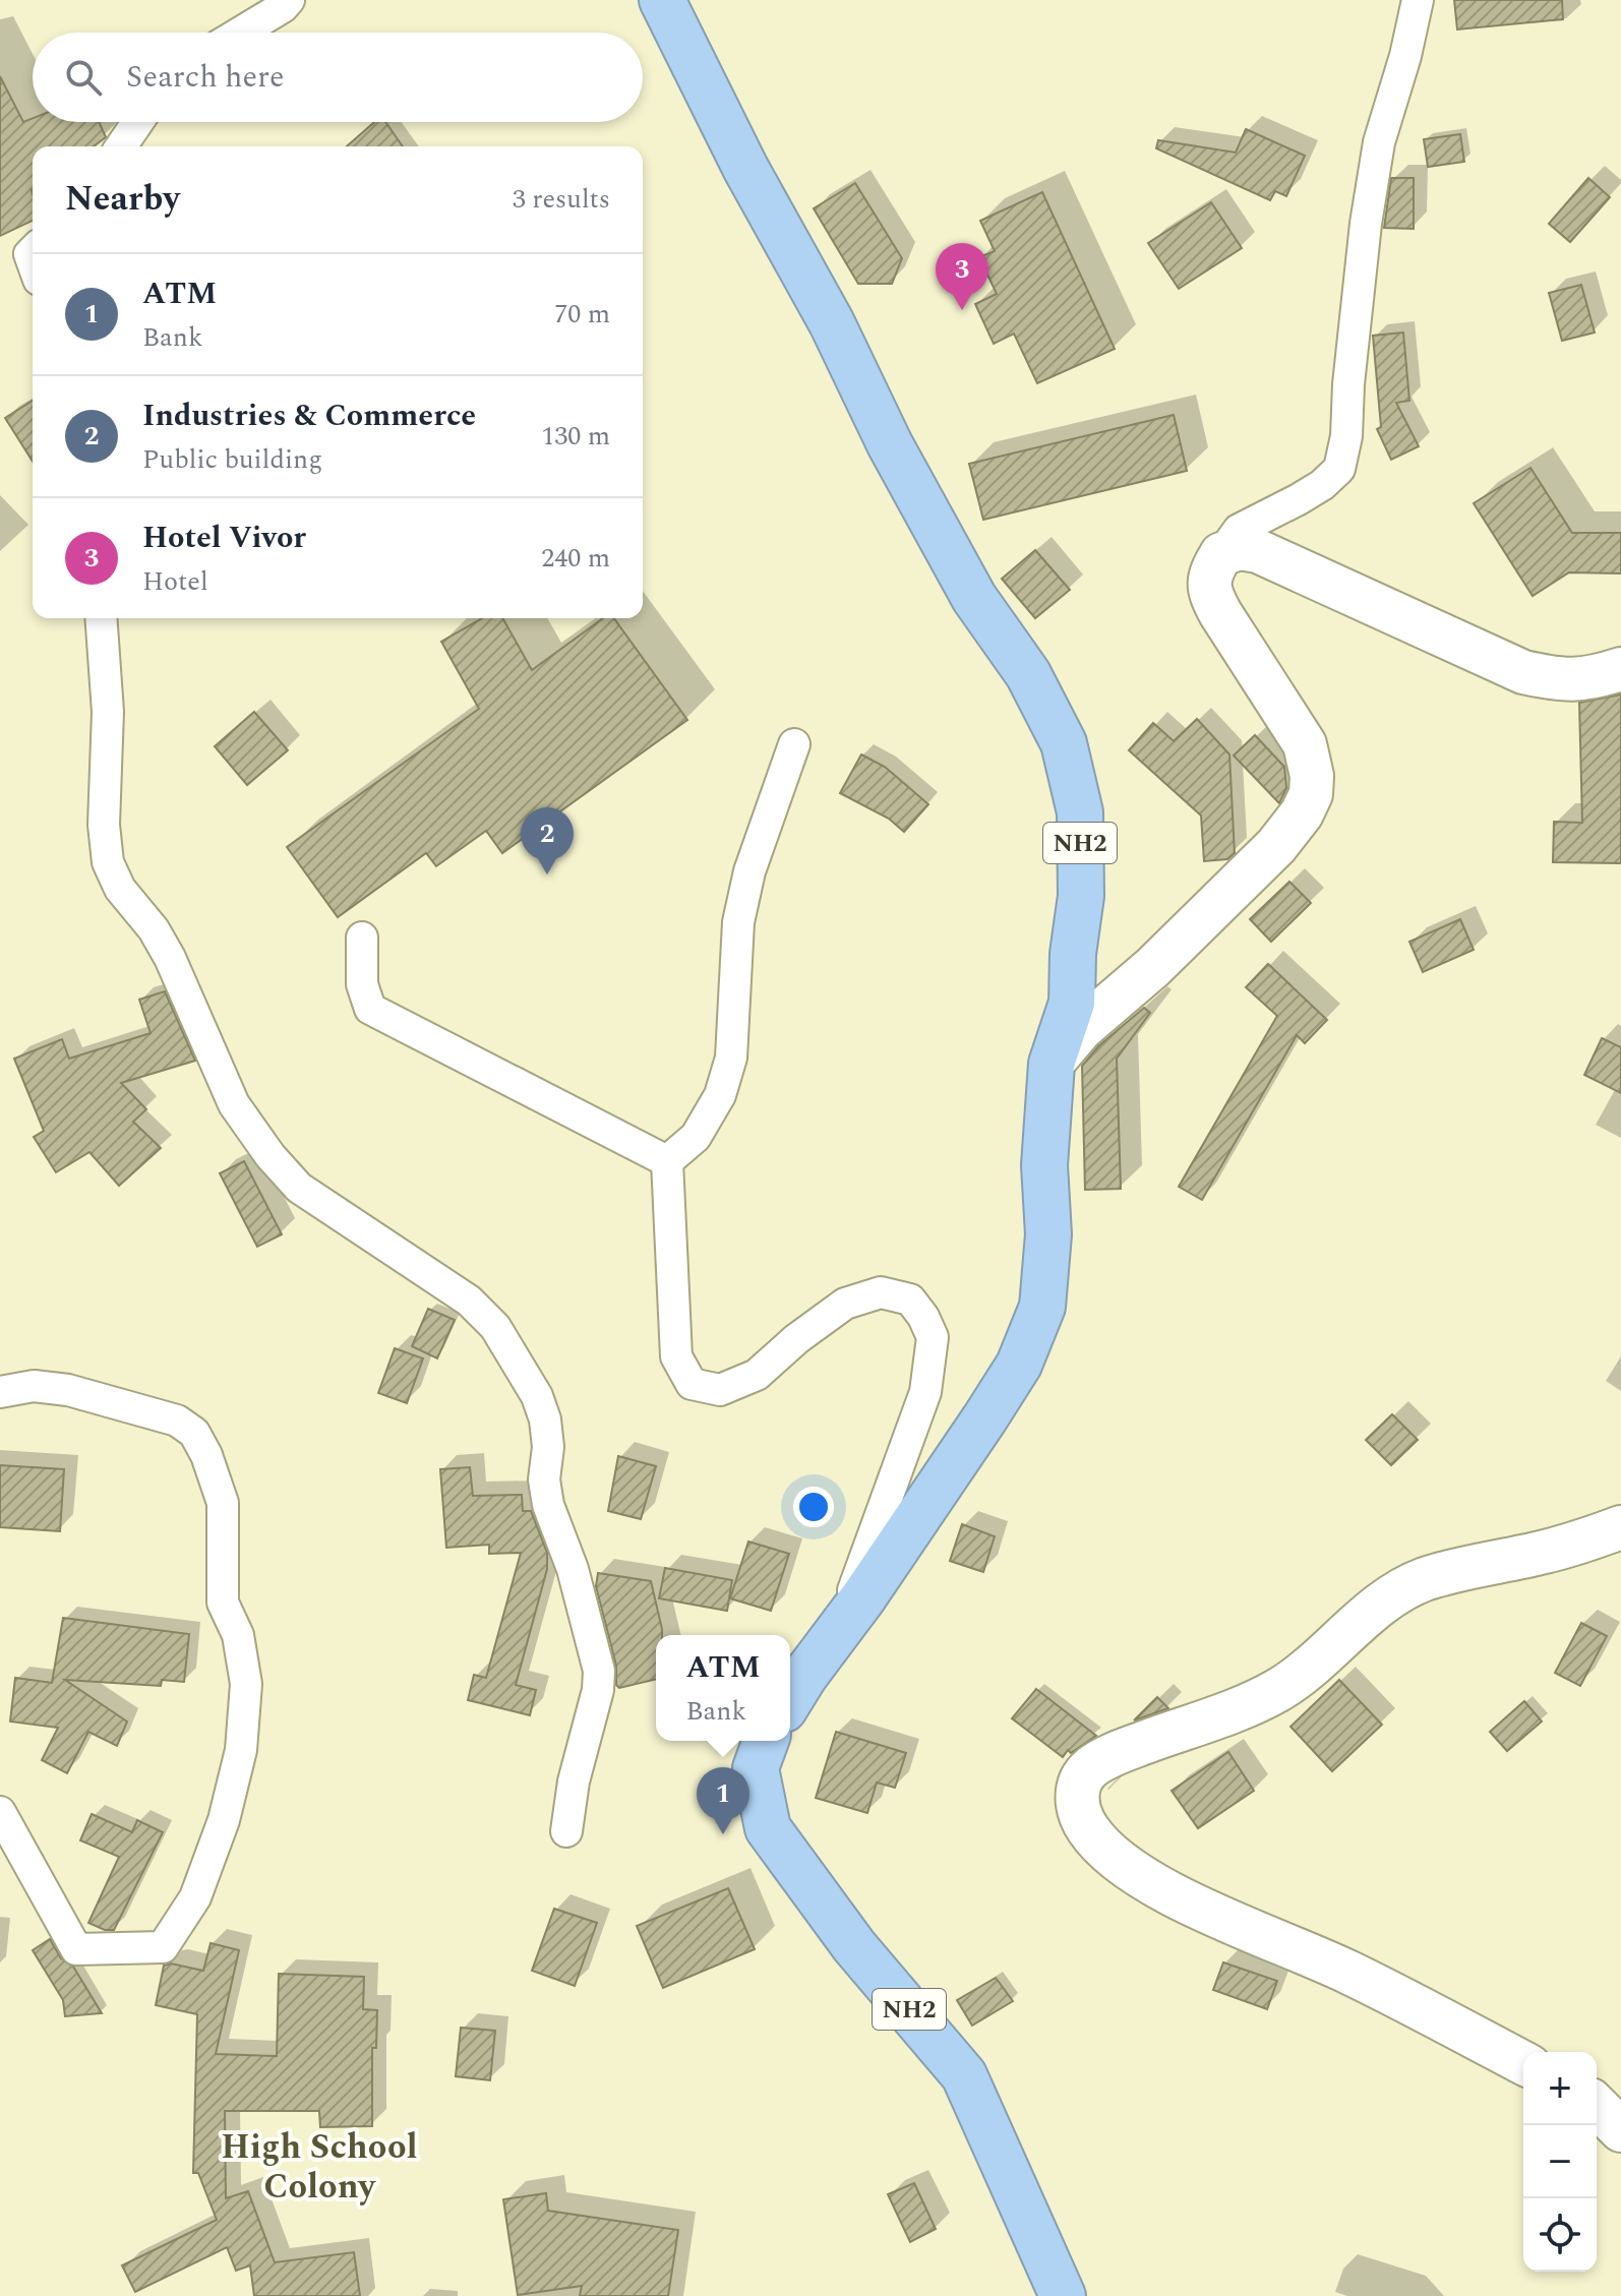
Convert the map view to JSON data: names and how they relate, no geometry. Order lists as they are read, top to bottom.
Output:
{
  "streets": {
    "highway": ["NH2"]
  },
  "districts": ["High School Colony"],
  "page": {
    "search": "Search here",
    "heading": ["Nearby", "3 results"],
    "pins": ["3", "2", "1"],
    "list": [
      {
        "mark": "1",
        "name": "ATM",
        "note": "Bank",
        "value": "70 m"
      },
      {
        "mark": "2",
        "name": "Industries & Commerce",
        "note": "Public building",
        "value": "130 m"
      },
      {
        "mark": "3",
        "name": "Hotel Vivor",
        "note": "Hotel",
        "value": "240 m"
      }
    ],
    "popup": ["ATM", "Bank"],
    "map_buttons": ["+", "−"]
  }
}
